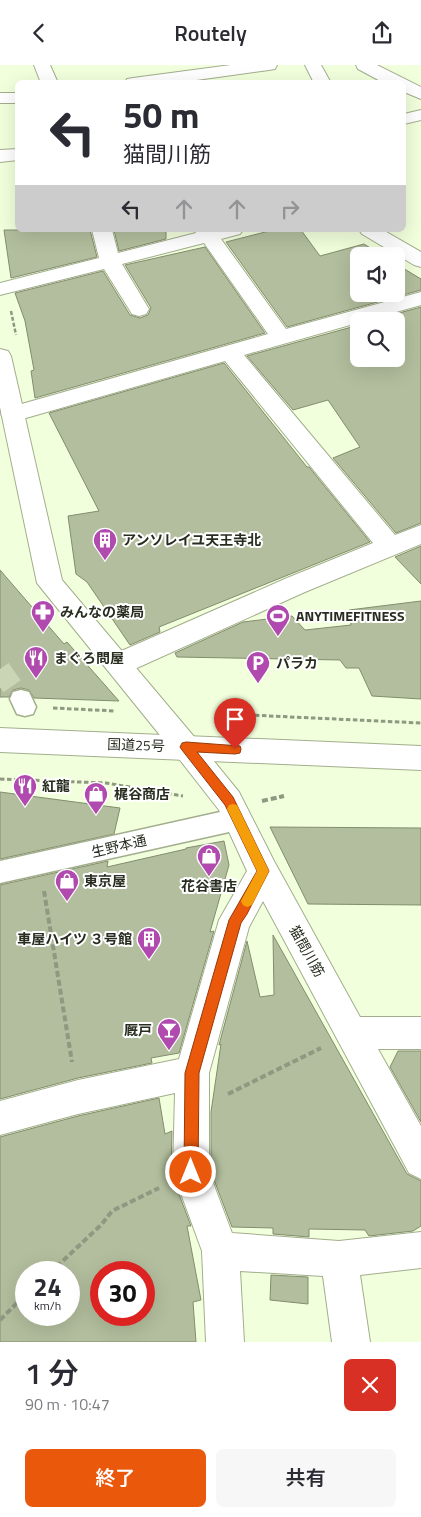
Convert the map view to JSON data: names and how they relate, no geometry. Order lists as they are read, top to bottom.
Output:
{
  "streets": {
    "main road": ["国道25号", "猫間川筋"],
    "street": ["生野本通"]
  },
  "crossings": [
    ["国道25号", "猫間川筋"],
    ["生野本通", "猫間川筋"]
  ],
  "places": {
    "building": ["アンソレイユ天王寺北", "車屋ハイツ ３号館"],
    "pharmacy": ["みんなの薬局"],
    "sports": ["ANYTIMEFITNESS"],
    "restaurant": ["まぐろ問屋", "紅龍"],
    "parking": ["パラカ"],
    "shop": ["梶谷商店", "花谷書店", "東京屋"],
    "bar": ["厩戸"]
  },
  "page": {
    "header": "Routely",
    "turn": ["50 m", "猫間川筋"],
    "speed": "24 km/h",
    "limit": "30",
    "heading": ["1 分", "90 m · 10:47"],
    "buttons": ["終了", "共有"]
  }
}
